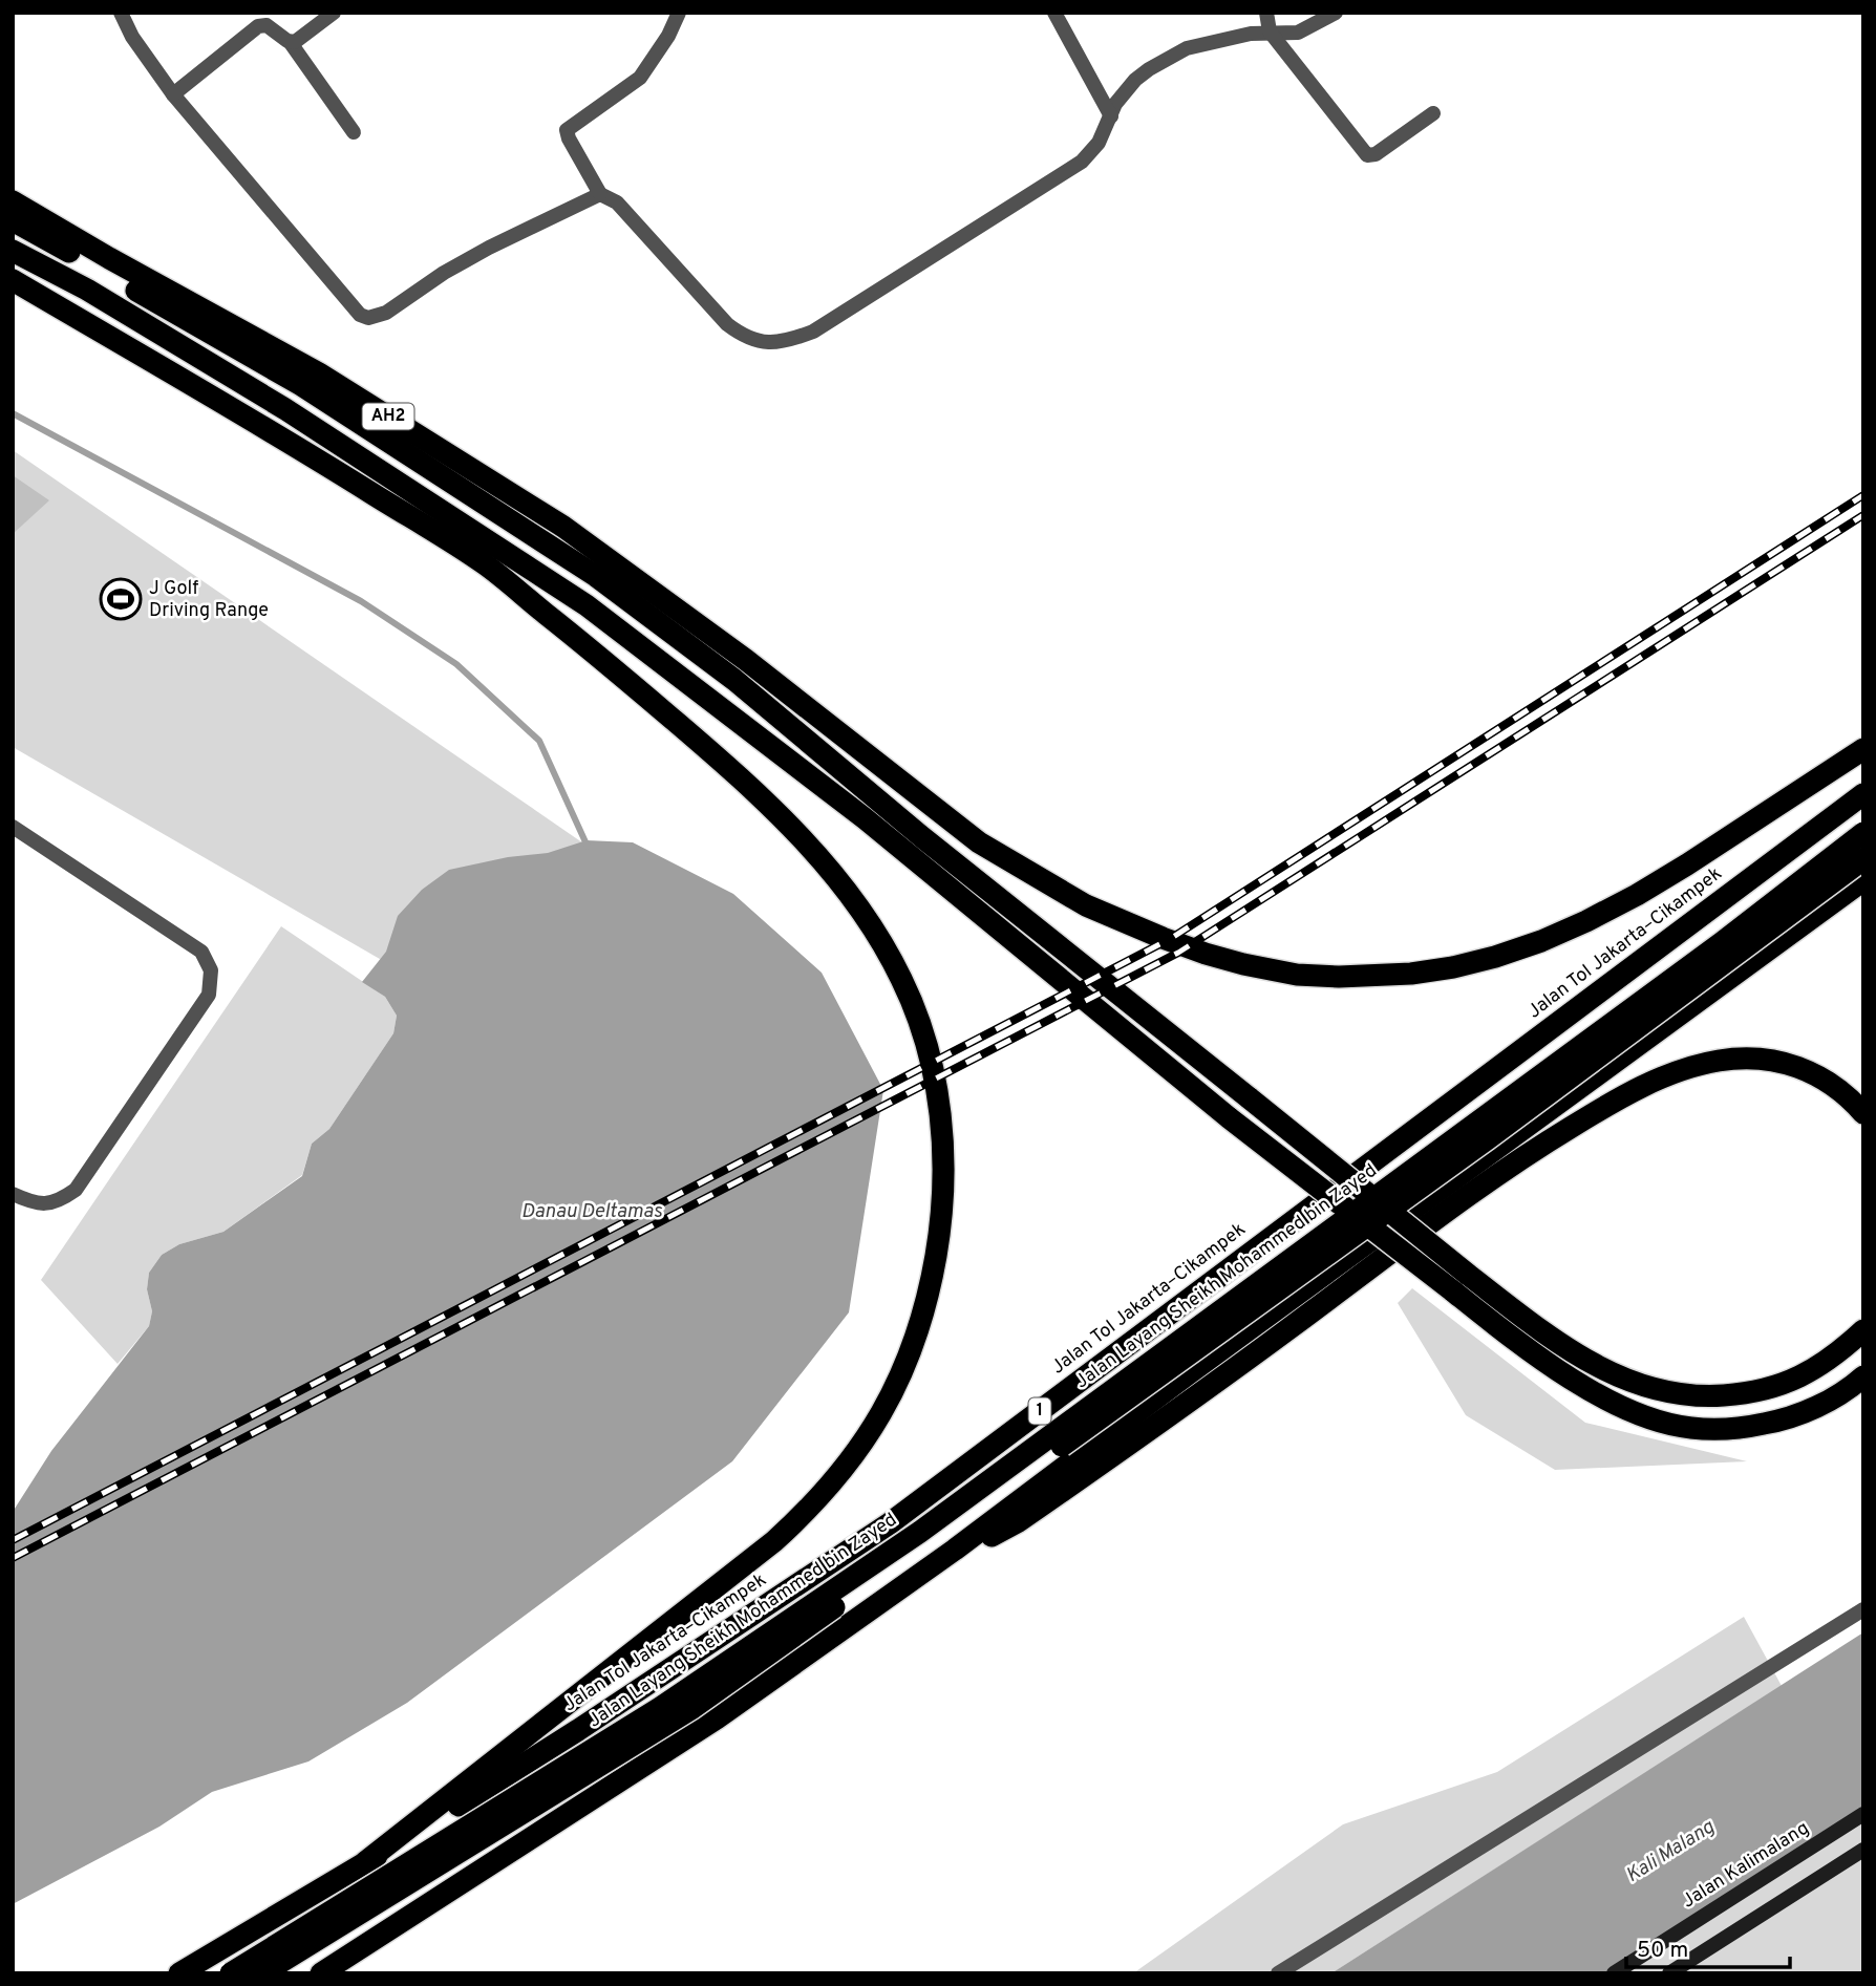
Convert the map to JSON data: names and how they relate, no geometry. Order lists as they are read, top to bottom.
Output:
{
  "streets": {
    "highway": [
      "AH2",
      "Jalan Tol Jakarta–Cikampek",
      "Jalan Layang Sheikh Mohammed bin Zayed",
      "1"
    ],
    "main road": ["Jalan Kalimalang"]
  },
  "water": ["Danau Deltamas", "Kali Malang"],
  "places": {
    "sports": ["J Golf Driving Range"]
  },
  "scale_bar": "50 m"
}
